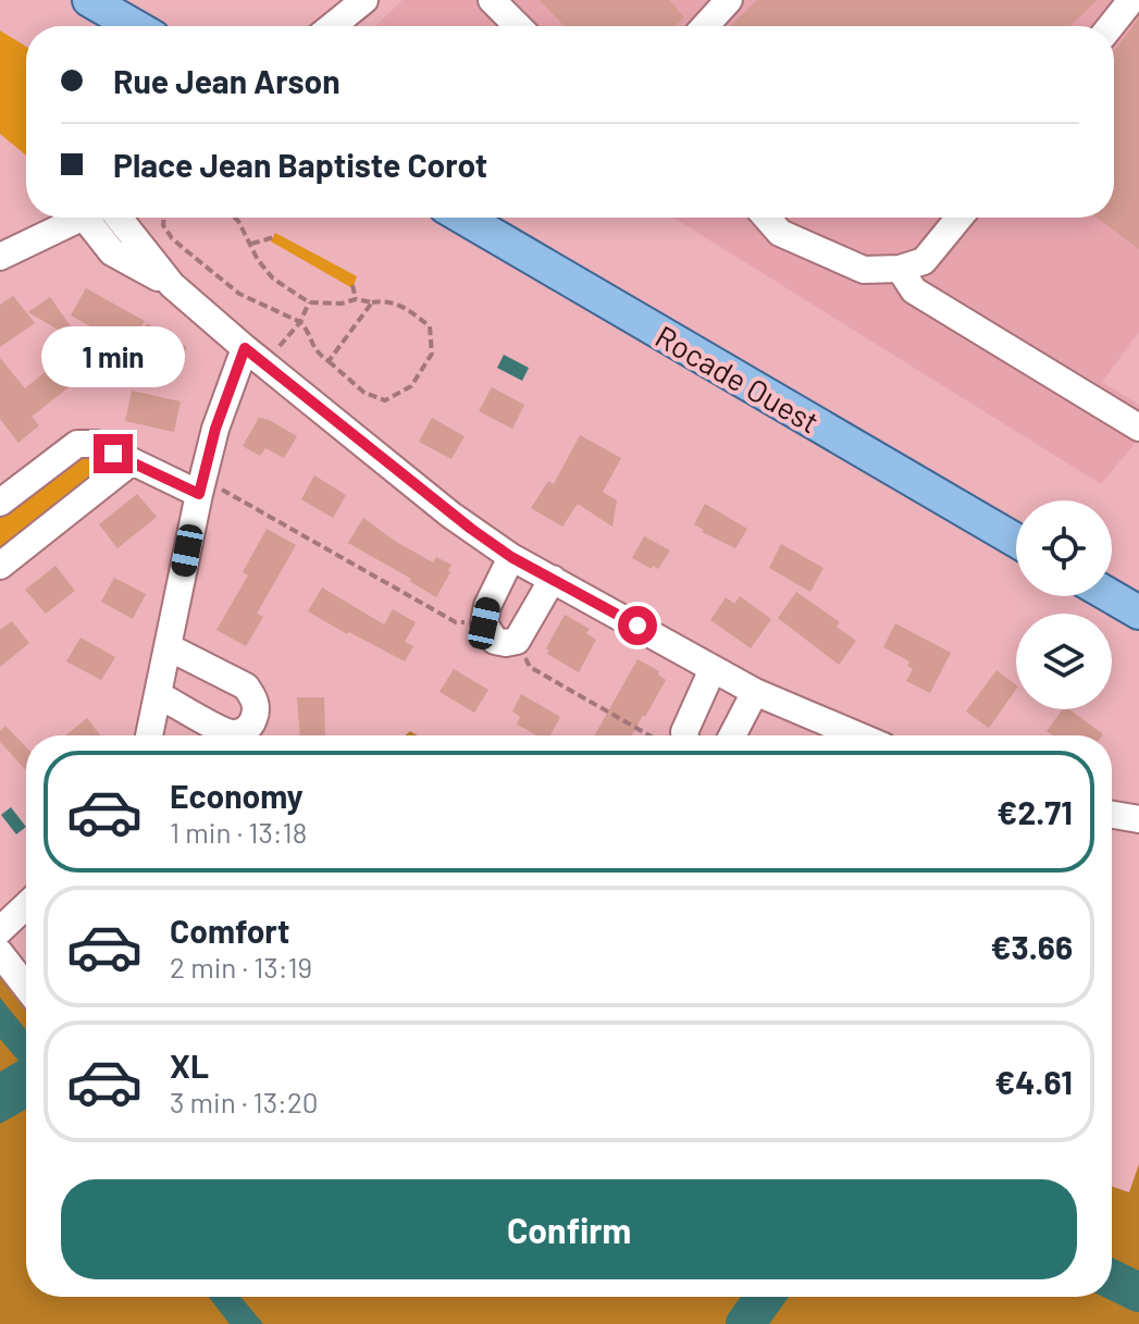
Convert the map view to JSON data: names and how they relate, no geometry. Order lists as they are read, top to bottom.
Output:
{
  "streets": {
    "main road": ["Rocade Ouest"]
  },
  "page": {
    "banner": ["Rue Jean Arson", "Place Jean Baptiste Corot"],
    "bubble": "1 min",
    "list": [
      {
        "name": "Economy",
        "note": "1 min · 13:18",
        "value": "€2.71"
      },
      {
        "name": "Comfort",
        "note": "2 min · 13:19",
        "value": "€3.66"
      },
      {
        "name": "XL",
        "note": "3 min · 13:20",
        "value": "€4.61"
      }
    ],
    "buttons": "Confirm"
  }
}
